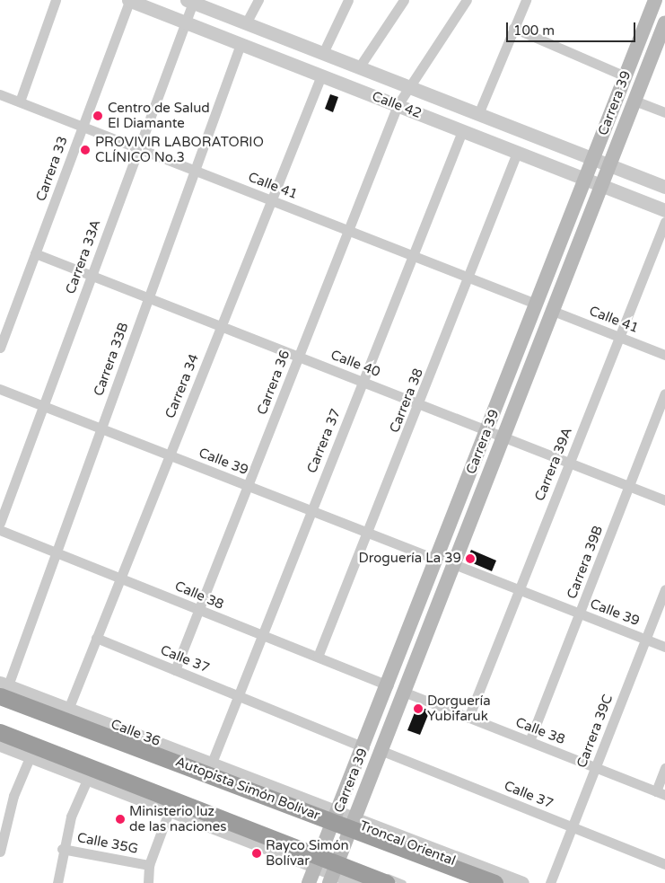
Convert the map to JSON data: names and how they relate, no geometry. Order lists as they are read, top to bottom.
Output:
{
  "streets": {
    "highway": ["Autopista Simón Bolívar"],
    "main road": ["Carrera 39"],
    "street": [
      "Calle 42",
      "Carrera 33",
      "Calle 41",
      "Carrera 33A",
      "Carrera 33B",
      "Calle 40",
      "Carrera 36",
      "Carrera 34",
      "Carrera 38",
      "Carrera 37",
      "Calle 39",
      "Carrera 39A",
      "Carrera 39B",
      "Calle 38",
      "Calle 37",
      "Carrera 39C",
      "Calle 36",
      "Calle 35G"
    ],
    "lane": ["Troncal Oriental"]
  },
  "crossings": [
    ["Carrera 39", "Calle 42"],
    ["Carrera 39", "Calle 41"],
    ["Carrera 39", "Calle 40"],
    ["Carrera 39", "Calle 39"],
    ["Carrera 39", "Calle 38"],
    ["Carrera 39", "Calle 37"],
    ["Carrera 39", "Autopista Simón Bolívar"],
    ["Carrera 39", "Troncal Oriental"],
    ["Calle 42", "Carrera 33"],
    ["Calle 42", "Carrera 33A"],
    ["Calle 42", "Carrera 33B"],
    ["Calle 42", "Carrera 36"],
    ["Calle 42", "Carrera 34"],
    ["Calle 42", "Carrera 38"],
    ["Calle 42", "Carrera 37"],
    ["Carrera 33", "Calle 41"],
    ["Carrera 33", "Calle 40"],
    ["Calle 41", "Carrera 33A"],
    ["Calle 41", "Carrera 33B"],
    ["Calle 41", "Carrera 36"],
    ["Calle 41", "Carrera 34"],
    ["Calle 41", "Carrera 38"],
    ["Calle 41", "Carrera 37"],
    ["Calle 41", "Carrera 39A"],
    ["Carrera 33A", "Calle 40"],
    ["Carrera 33A", "Calle 39"],
    ["Carrera 33B", "Calle 40"],
    ["Carrera 33B", "Calle 39"],
    ["Carrera 33B", "Calle 38"],
    ["Carrera 33B", "Calle 36"],
    ["Carrera 33B", "Autopista Simón Bolívar"],
    ["Calle 40", "Carrera 36"],
    ["Calle 40", "Carrera 34"],
    ["Calle 40", "Carrera 38"],
    ["Calle 40", "Carrera 37"],
    ["Calle 40", "Carrera 39A"],
    ["Calle 40", "Carrera 39B"],
    ["Carrera 36", "Calle 39"],
    ["Carrera 36", "Calle 38"],
    ["Carrera 36", "Calle 37"],
    ["Carrera 34", "Calle 39"],
    ["Carrera 34", "Calle 38"],
    ["Carrera 34", "Calle 37"],
    ["Carrera 34", "Calle 36"],
    ["Carrera 38", "Calle 39"],
    ["Carrera 38", "Calle 38"],
    ["Carrera 37", "Calle 39"],
    ["Carrera 37", "Calle 38"],
    ["Carrera 37", "Calle 37"],
    ["Carrera 37", "Calle 36"],
    ["Calle 39", "Carrera 39A"],
    ["Calle 39", "Carrera 39B"],
    ["Calle 39", "Carrera 39C"],
    ["Carrera 39A", "Calle 38"],
    ["Carrera 39B", "Calle 38"],
    ["Calle 38", "Carrera 39C"],
    ["Calle 37", "Carrera 39C"],
    ["Calle 36", "Autopista Simón Bolívar"],
    ["Autopista Simón Bolívar", "Troncal Oriental"]
  ],
  "places": [
    "Centro de Salud El Diamante",
    "PROVIVIR LABORATORIO CLÍNICO No.3",
    "Droguería La 39",
    "Dorguería Yubifaruk",
    "Ministerio luz de las naciones",
    "Rayco Simón Bolívar"
  ],
  "scale_bar": "100 m"
}
